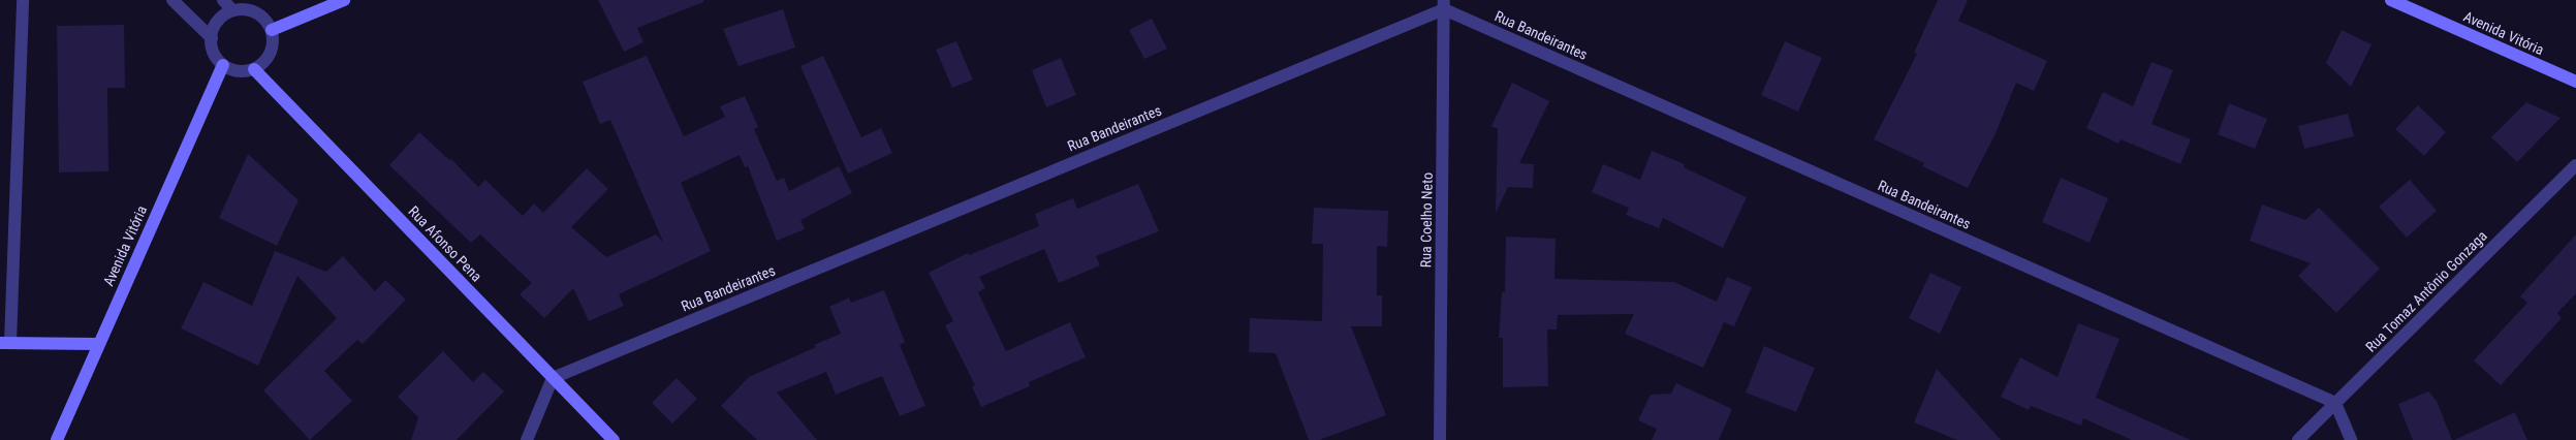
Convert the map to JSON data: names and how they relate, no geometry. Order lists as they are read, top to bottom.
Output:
{
  "streets": {
    "street": [
      "Avenida Vitória",
      "Rua Bandeirantes",
      "Rua Coelho Neto",
      "Rua Afonso Pena",
      "Rua Tomaz Antônio Gonzaga"
    ]
  },
  "crossings": [
    ["Avenida Vitória", "Rua Afonso Pena"],
    ["Rua Bandeirantes", "Rua Coelho Neto"],
    ["Rua Bandeirantes", "Rua Afonso Pena"],
    ["Rua Bandeirantes", "Rua Tomaz Antônio Gonzaga"]
  ]
}
